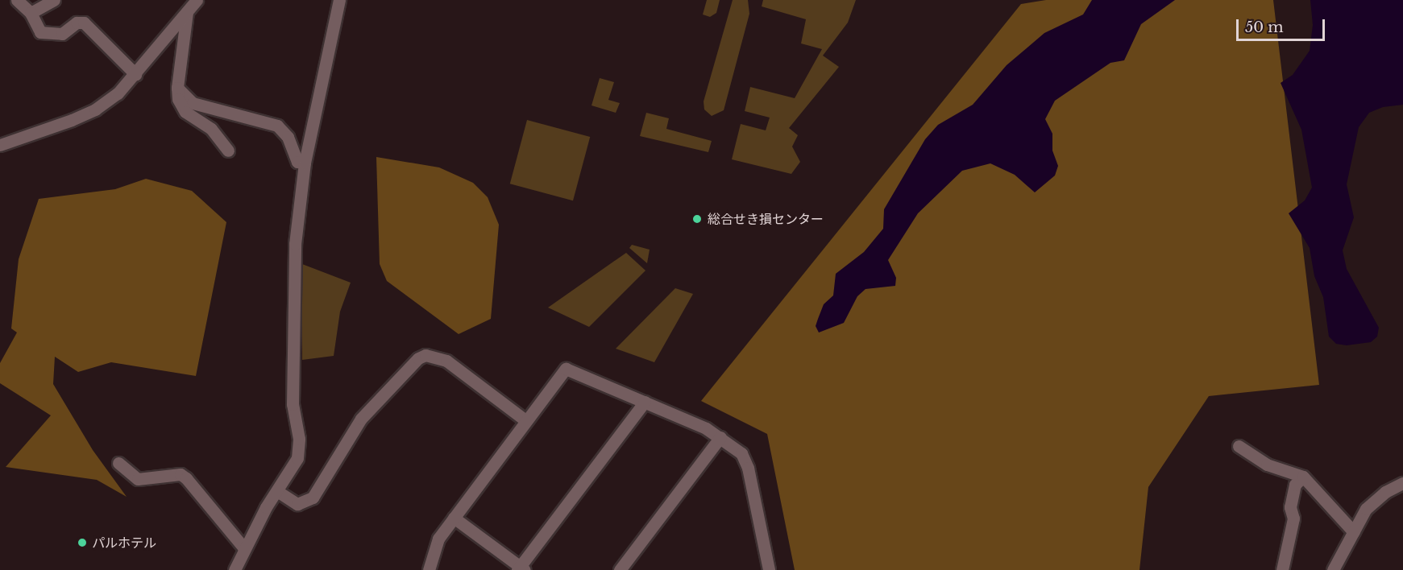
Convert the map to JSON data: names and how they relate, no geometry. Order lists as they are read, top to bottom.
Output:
{
  "places": ["総合せき損センター", "パルホテル"],
  "scale_bar": "50 m"
}
